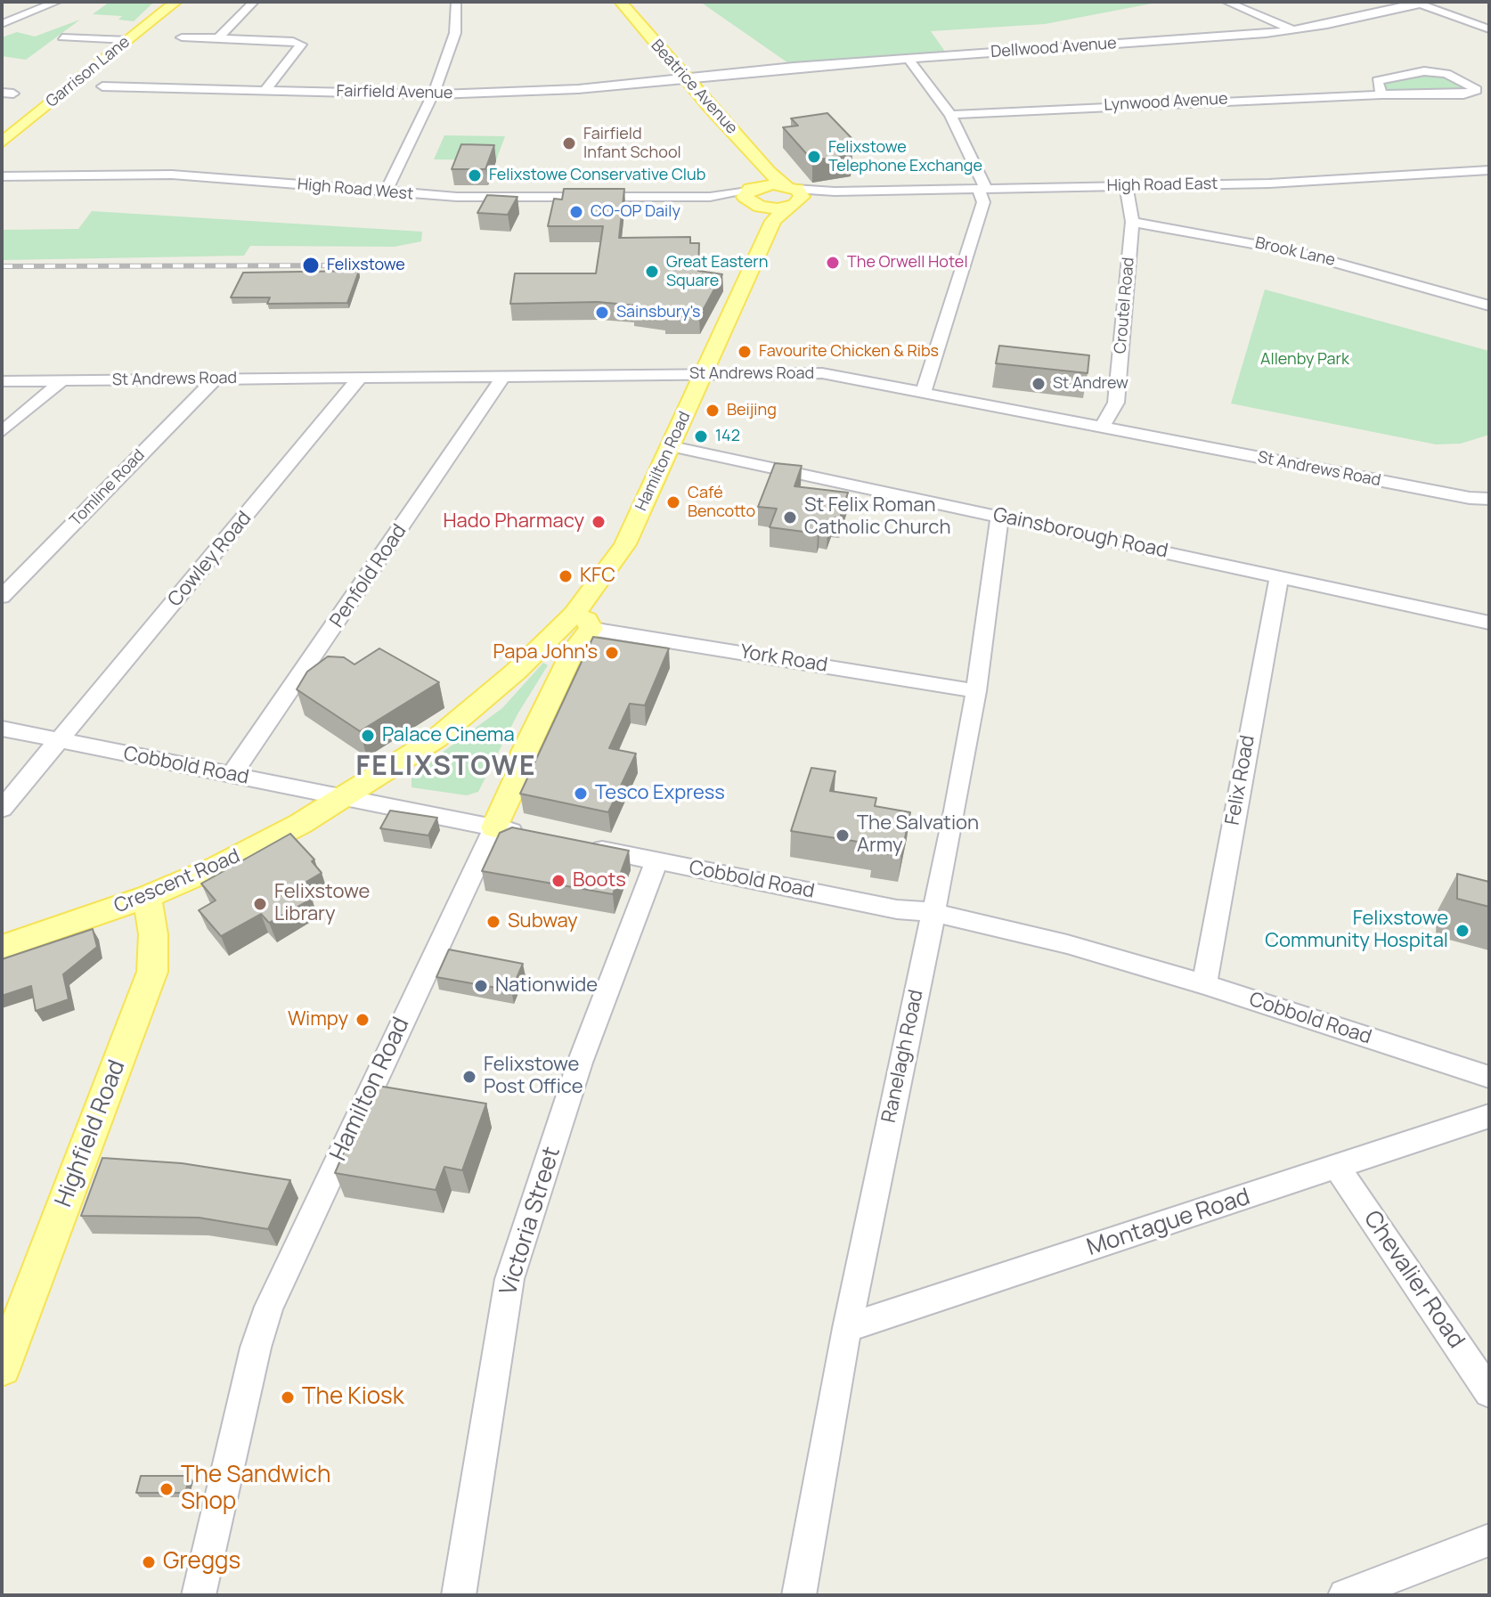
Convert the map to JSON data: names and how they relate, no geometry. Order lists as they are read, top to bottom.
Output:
{
  "streets": {
    "main road": [
      "Garrison Lane",
      "Beatrice Avenue",
      "Hamilton Road",
      "Crescent Road",
      "Highfield Road"
    ],
    "street": [
      "Dellwood Avenue",
      "Fairfield Avenue",
      "Lynwood Avenue",
      "High Road East",
      "High Road West",
      "Brook Lane",
      "Croutel Road",
      "St Andrews Road",
      "Tomline Road",
      "Gainsborough Road",
      "Cowley Road",
      "Penfold Road",
      "York Road",
      "Cobbold Road",
      "Felix Road",
      "Ranelagh Road",
      "Victoria Street",
      "Montague Road",
      "Chevalier Road"
    ]
  },
  "crossings": [
    ["Dellwood Avenue", "Beatrice Avenue"],
    ["Dellwood Avenue", "Fairfield Avenue"],
    ["Beatrice Avenue", "Fairfield Avenue"],
    ["Beatrice Avenue", "High Road East"],
    ["Beatrice Avenue", "High Road West"],
    ["Beatrice Avenue", "Hamilton Road"],
    ["High Road East", "High Road West"],
    ["High Road East", "Hamilton Road"],
    ["High Road West", "Hamilton Road"],
    ["Brook Lane", "Croutel Road"],
    ["Croutel Road", "St Andrews Road"],
    ["St Andrews Road", "Hamilton Road"],
    ["St Andrews Road", "Tomline Road"],
    ["St Andrews Road", "Cowley Road"],
    ["St Andrews Road", "Penfold Road"],
    ["Hamilton Road", "Gainsborough Road"],
    ["Hamilton Road", "York Road"],
    ["Hamilton Road", "Cobbold Road"],
    ["Hamilton Road", "Crescent Road"],
    ["Gainsborough Road", "Felix Road"],
    ["Gainsborough Road", "Ranelagh Road"],
    ["Cowley Road", "Cobbold Road"],
    ["Penfold Road", "Cobbold Road"],
    ["York Road", "Ranelagh Road"],
    ["Cobbold Road", "Felix Road"],
    ["Cobbold Road", "Crescent Road"],
    ["Cobbold Road", "Ranelagh Road"],
    ["Cobbold Road", "Victoria Street"],
    ["Crescent Road", "Highfield Road"],
    ["Ranelagh Road", "Montague Road"],
    ["Montague Road", "Chevalier Road"]
  ],
  "districts": ["FELIXSTOWE"],
  "parks": ["Allenby Park"],
  "places": [
    "Fairfield Infant School",
    "Felixstowe Telephone Exchange",
    "Felixstowe Conservative Club",
    "CO-OP Daily",
    "The Orwell Hotel",
    "Felixstowe",
    "Great Eastern Square",
    "Sainsbury's",
    "Favourite Chicken & Ribs",
    "St Andrew",
    "Beijing",
    "142",
    "Café Bencotto",
    "St Felix Roman Catholic Church",
    "Hado Pharmacy",
    "KFC",
    "Papa John's",
    "Palace Cinema",
    "Tesco Express",
    "The Salvation Army",
    "Boots",
    "Felixstowe Library",
    "Subway",
    "Felixstowe Community Hospital",
    "Nationwide",
    "Wimpy",
    "Felixstowe Post Office",
    "The Kiosk",
    "The Sandwich Shop",
    "Greggs"
  ]
}
